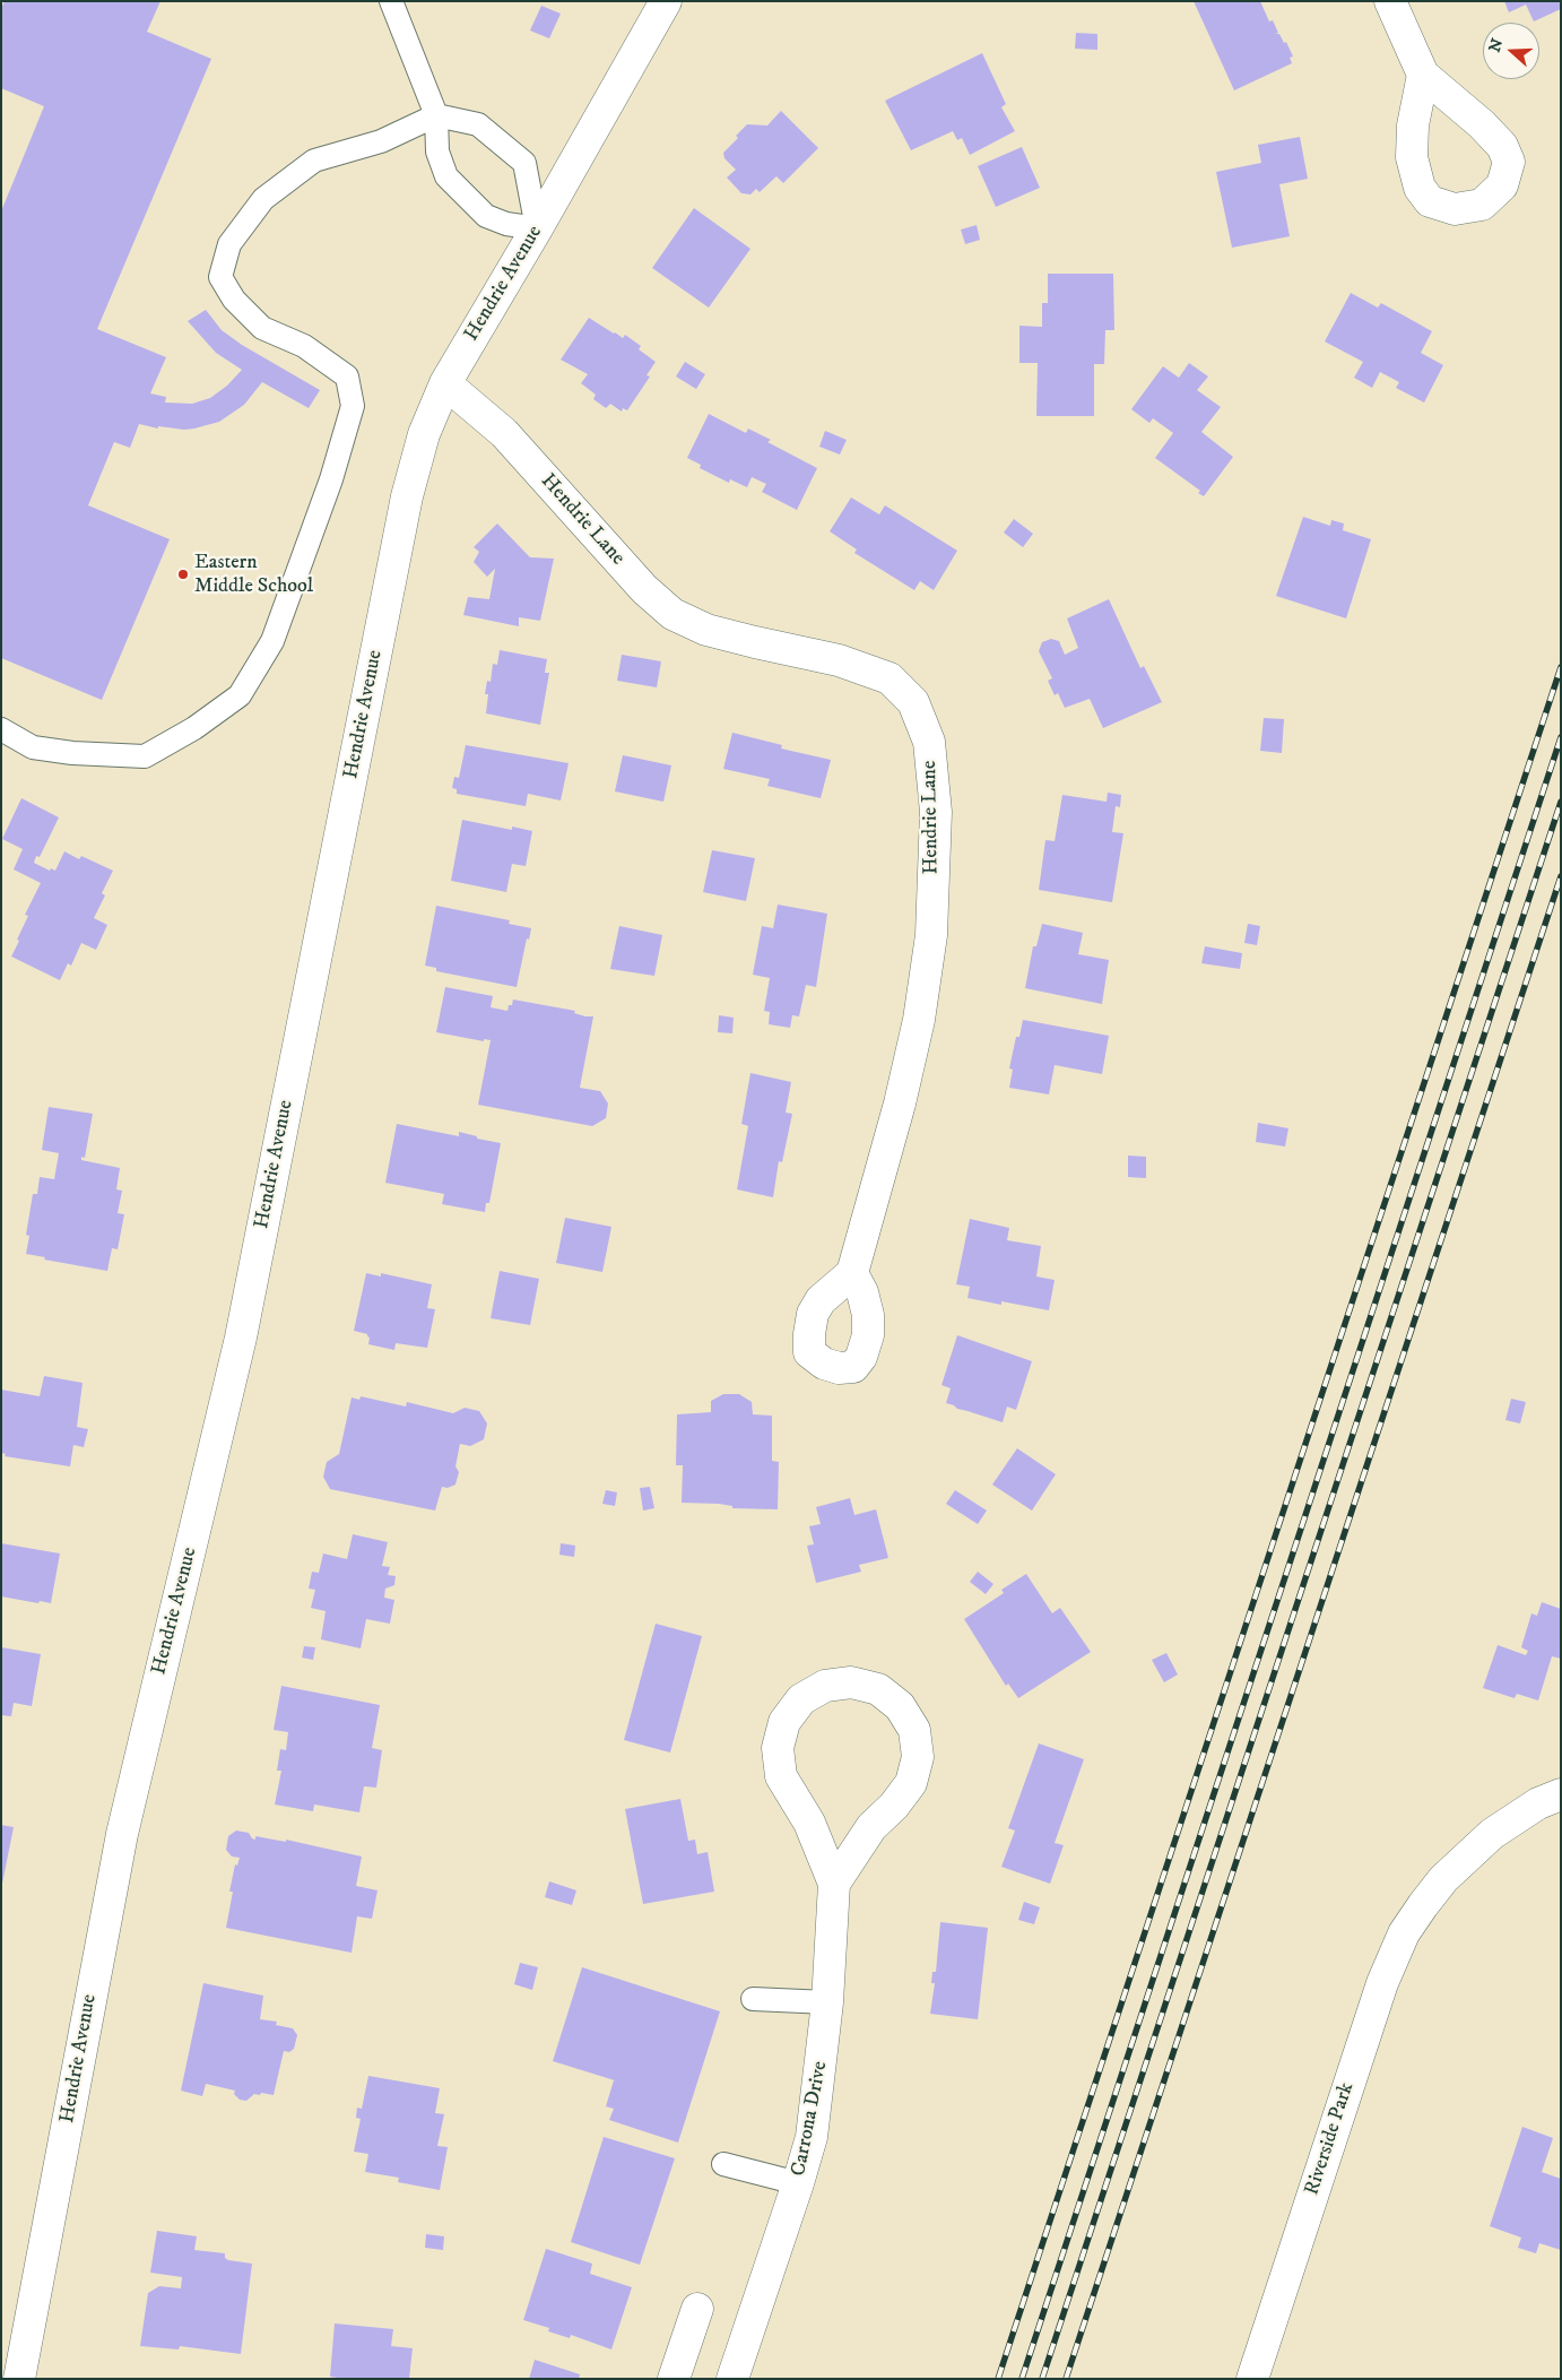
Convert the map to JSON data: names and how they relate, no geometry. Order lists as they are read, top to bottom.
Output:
{
  "streets": {
    "street": [
      "Hendrie Avenue",
      "Hendrie Lane",
      "Carrona Drive",
      "Riverside Park"
    ]
  },
  "crossings": [
    ["Hendrie Avenue", "Hendrie Lane"]
  ],
  "places": ["Eastern Middle School"],
  "north": "left"
}
